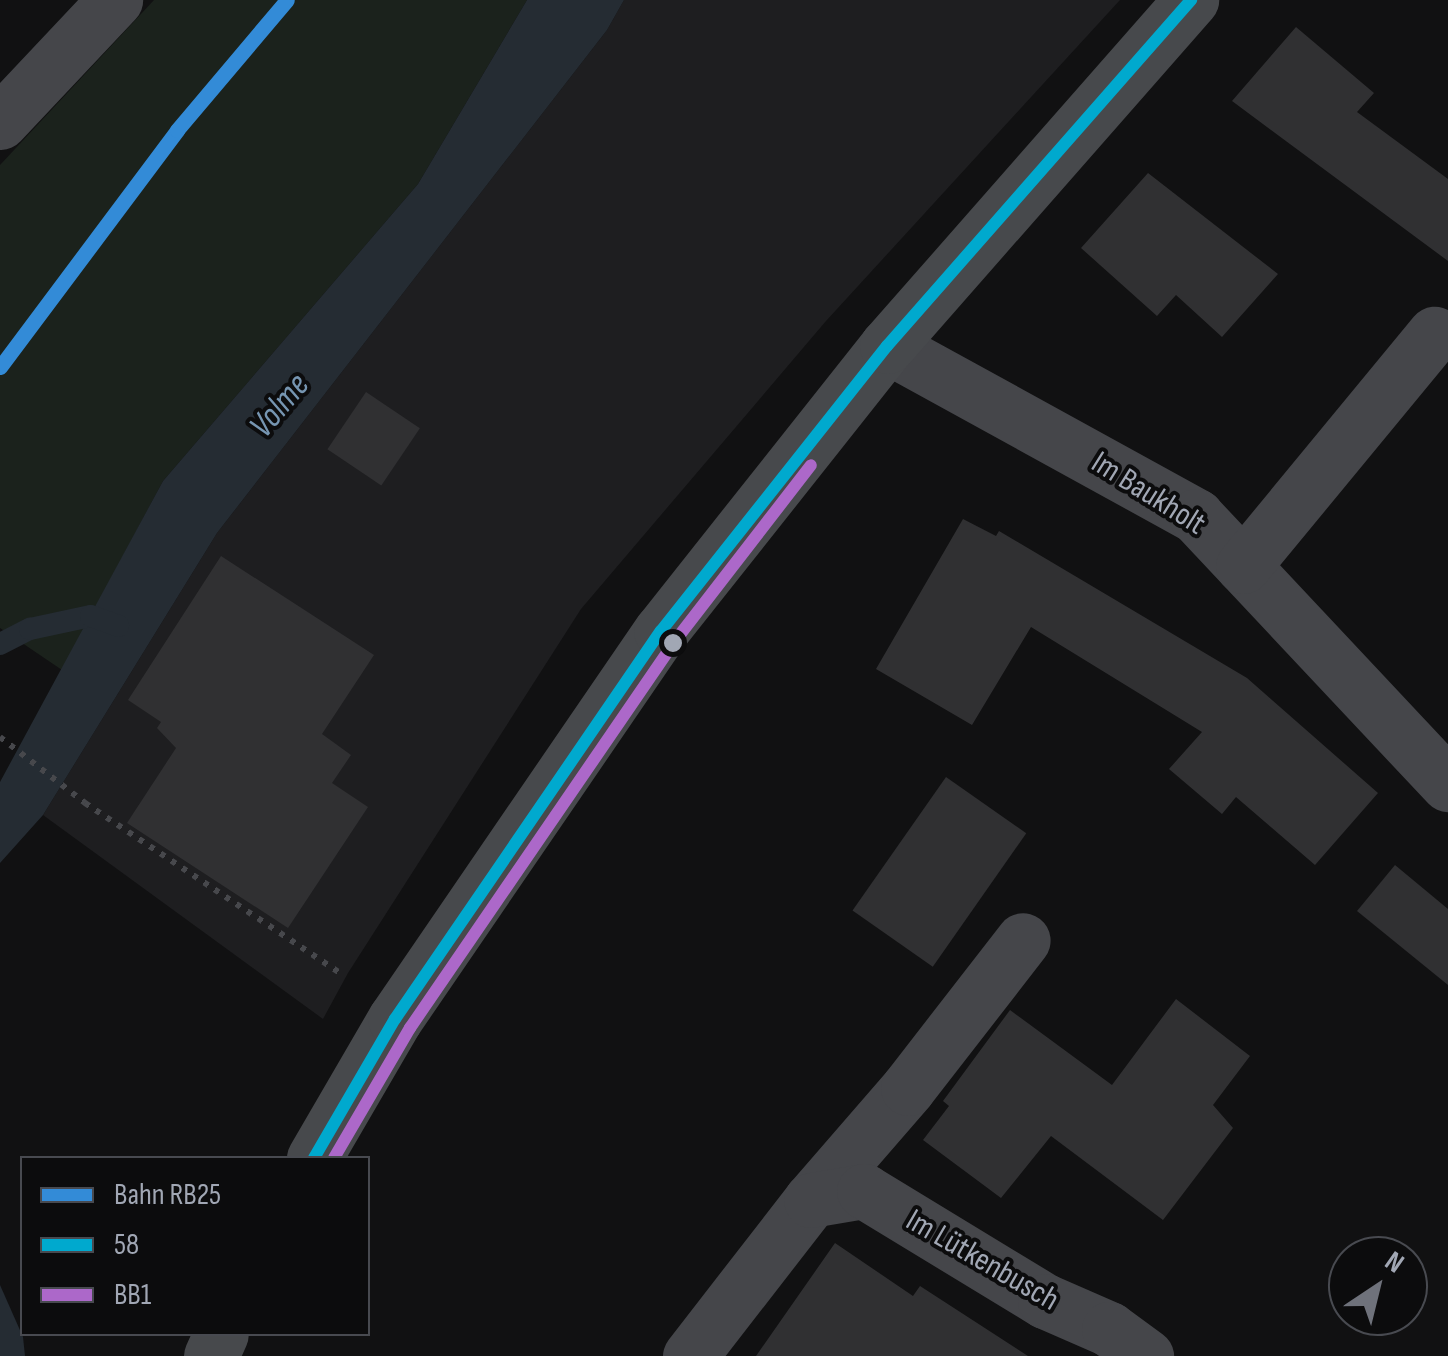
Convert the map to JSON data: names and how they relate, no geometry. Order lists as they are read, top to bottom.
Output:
{
  "streets": {
    "street": ["Im Baukholt", "Im Lütkenbusch"]
  },
  "water": ["Volme"],
  "lines": ["rail line RB25", "transit line 58", "transit line BB1"],
  "legend": ["Bahn RB25", "58", "BB1"],
  "north": "top right"
}
